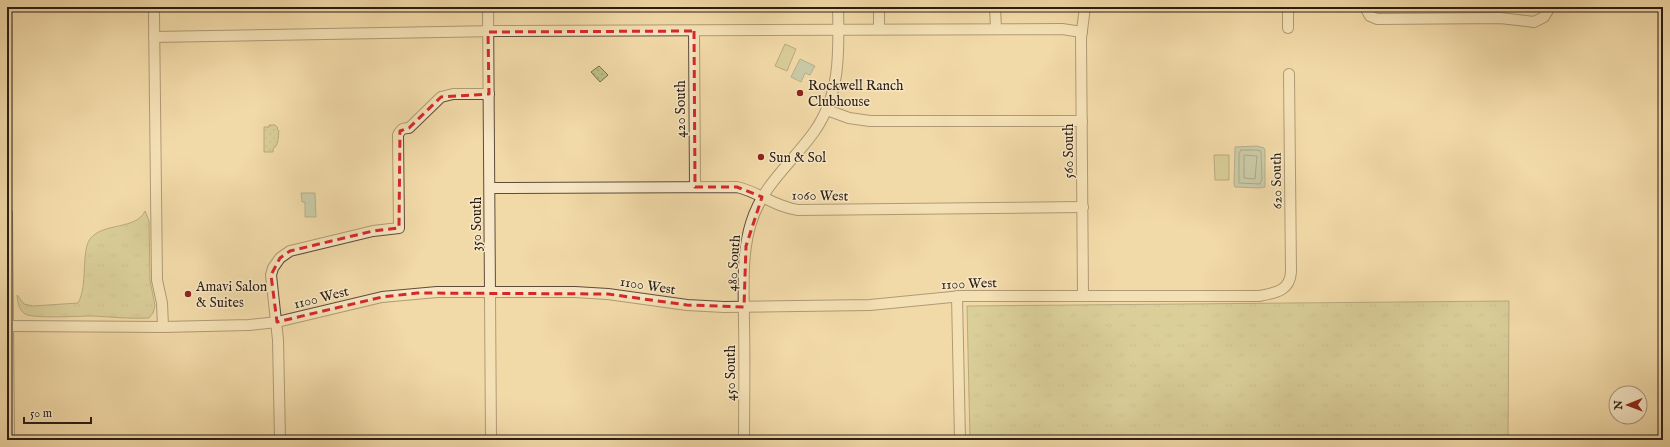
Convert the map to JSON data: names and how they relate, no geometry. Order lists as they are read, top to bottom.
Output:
{
  "streets": {
    "street": [
      "420 South",
      "560 South",
      "620 South",
      "1060 West",
      "350 South",
      "480 South",
      "1100 West",
      "450 South"
    ]
  },
  "crossings": [
    ["420 South", "1060 West"],
    ["560 South", "1060 West"],
    ["560 South", "1100 West"],
    ["620 South", "1100 West"],
    ["1060 West", "350 South"],
    ["1060 West", "480 South"],
    ["350 South", "1100 West"],
    ["480 South", "1100 West"],
    ["480 South", "450 South"],
    ["1100 West", "450 South"]
  ],
  "places": ["Rockwell Ranch Clubhouse", "Sun & Sol", "Amavi Salon & Suites"],
  "scale_bar": "50 m",
  "north": "left"
}
